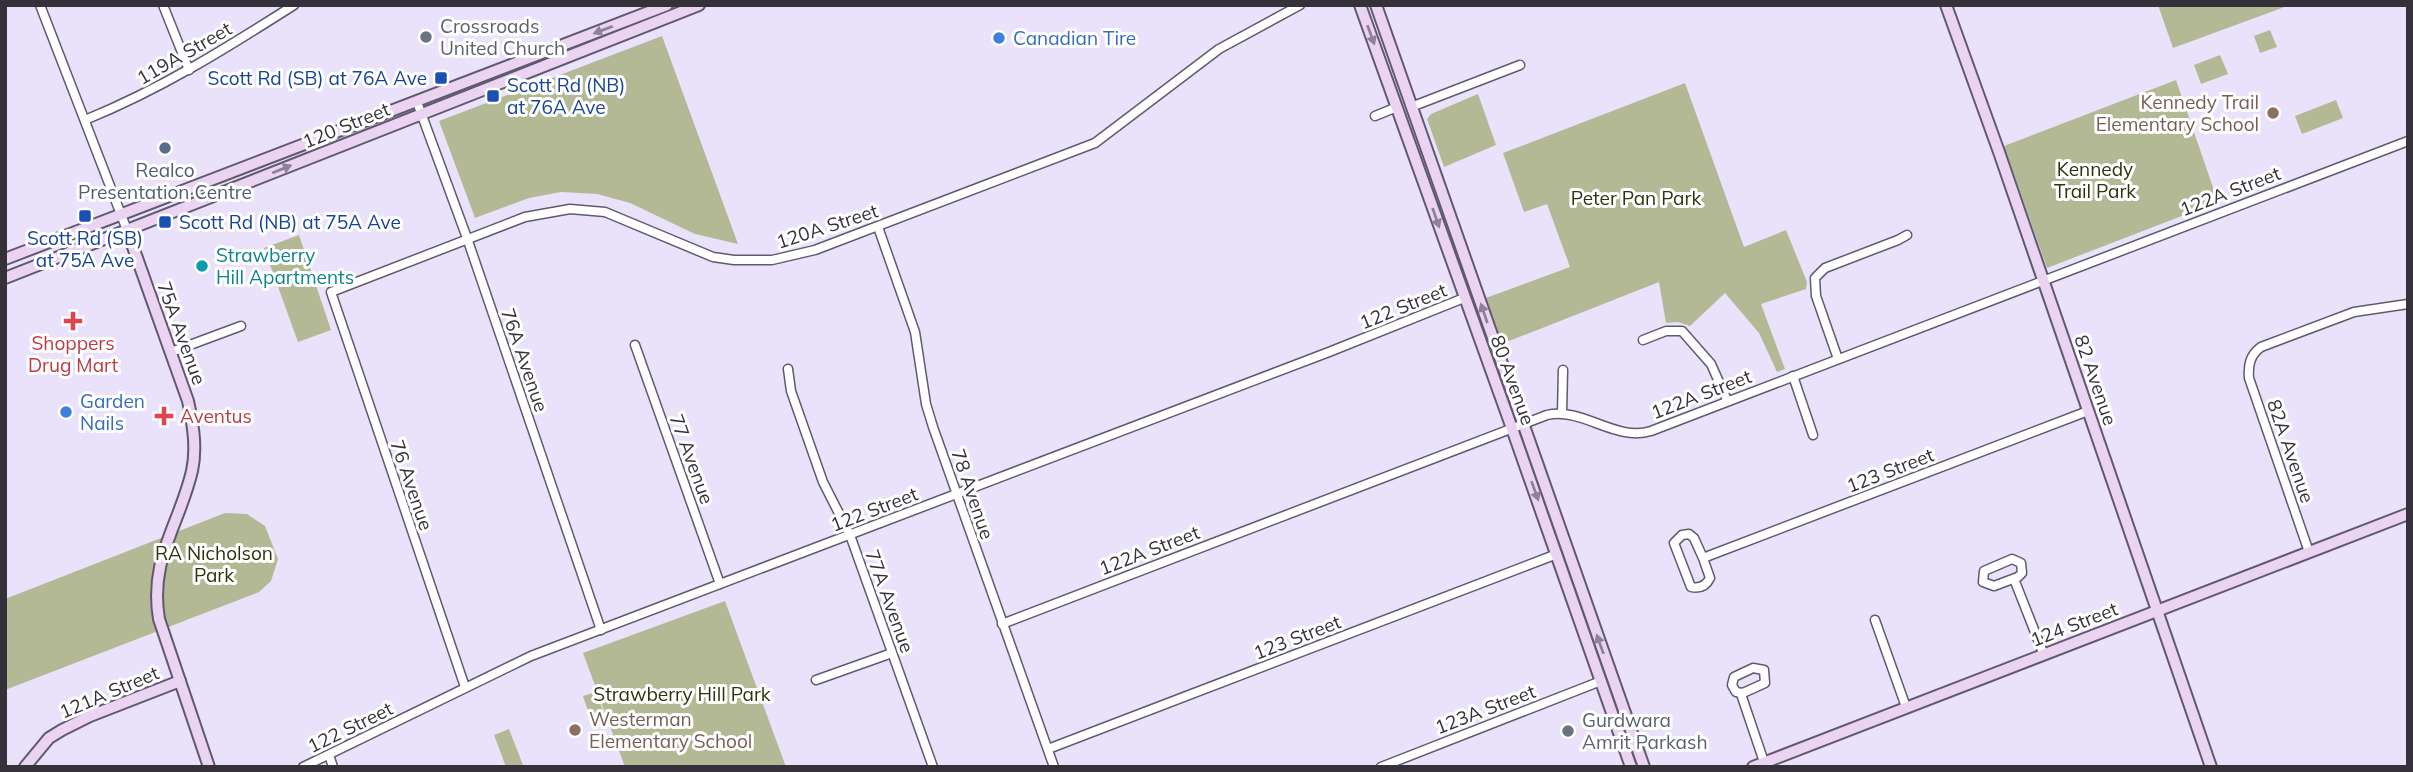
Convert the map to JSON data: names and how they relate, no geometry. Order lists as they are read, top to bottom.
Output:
{
  "streets": {
    "main road": [
      "120 Street",
      "75A Avenue",
      "80 Avenue",
      "82 Avenue",
      "124 Street",
      "121A Street"
    ],
    "street": [
      "119A Street",
      "122A Street",
      "120A Street",
      "122 Street",
      "76A Avenue",
      "82A Avenue",
      "77 Avenue",
      "123 Street",
      "76 Avenue",
      "78 Avenue",
      "77A Avenue",
      "123A Street"
    ]
  },
  "crossings": [
    ["119A Street", "75A Avenue"],
    ["120 Street", "75A Avenue"],
    ["120 Street", "76A Avenue"],
    ["122A Street", "80 Avenue"],
    ["122A Street", "82 Avenue"],
    ["122A Street", "78 Avenue"],
    ["120A Street", "76A Avenue"],
    ["120A Street", "76 Avenue"],
    ["120A Street", "78 Avenue"],
    ["122 Street", "76A Avenue"],
    ["122 Street", "80 Avenue"],
    ["122 Street", "77 Avenue"],
    ["122 Street", "76 Avenue"],
    ["122 Street", "78 Avenue"],
    ["122 Street", "77A Avenue"],
    ["75A Avenue", "121A Street"],
    ["80 Avenue", "123 Street"],
    ["80 Avenue", "123A Street"],
    ["82 Avenue", "123 Street"],
    ["82 Avenue", "124 Street"],
    ["82A Avenue", "124 Street"],
    ["123 Street", "78 Avenue"]
  ],
  "parks": [
    "Kennedy Trail Park",
    "Peter Pan Park",
    "RA Nicholson Park",
    "Strawberry Hill Park"
  ],
  "places": {
    "other": [
      "Crossroads United Church",
      "Canadian Tire",
      "Kennedy Trail Elementary School",
      "Realco Presentation Centre",
      "Strawberry Hill Apartments",
      "Garden Nails",
      "Westerman Elementary School",
      "Gurdwara Amrit Parkash"
    ],
    "transit": [
      "Scott Rd (SB) at 76A Ave",
      "Scott Rd (NB) at 76A Ave",
      "Scott Rd (SB) at 75A Ave",
      "Scott Rd (NB) at 75A Ave"
    ],
    "health": ["Shoppers Drug Mart", "Aventus"]
  }
}
